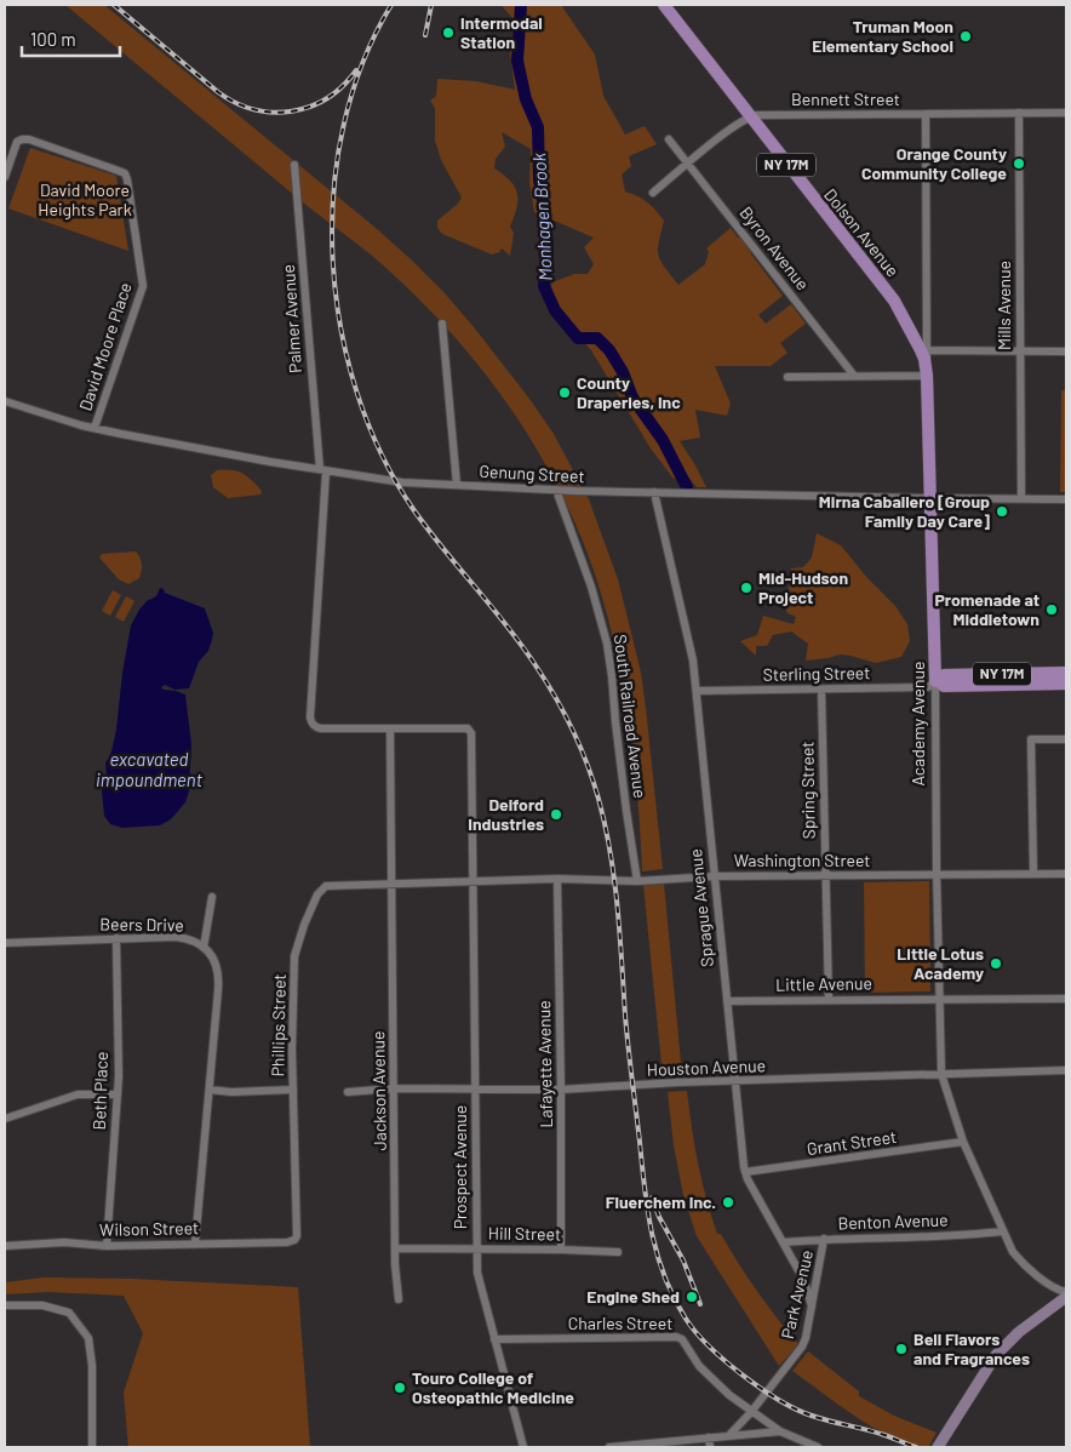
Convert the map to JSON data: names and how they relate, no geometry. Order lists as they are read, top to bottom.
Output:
{
  "streets": {
    "main road": ["NY 17M", "Dolson Avenue", "Academy Avenue"],
    "street": [
      "Bennett Street",
      "Byron Avenue",
      "Mills Avenue",
      "Palmer Avenue",
      "David Moore Place",
      "Genung Street",
      "Sterling Street",
      "South Railroad Avenue",
      "Spring Street",
      "Washington Street",
      "Sprague Avenue",
      "Beers Drive",
      "Little Avenue",
      "Phillips Street",
      "Lafayette Avenue",
      "Houston Avenue",
      "Beth Place",
      "Jackson Avenue",
      "Grant Street",
      "Prospect Avenue",
      "Benton Avenue",
      "Wilson Street",
      "Hill Street",
      "Park Avenue",
      "Charles Street"
    ]
  },
  "crossings": [
    ["Bennett Street", "Dolson Avenue"],
    ["Bennett Street", "Mills Avenue"],
    ["NY 17M", "Sterling Street"],
    ["NY 17M", "Academy Avenue"],
    ["Dolson Avenue", "Academy Avenue"],
    ["Mills Avenue", "Genung Street"],
    ["Palmer Avenue", "Genung Street"],
    ["David Moore Place", "Genung Street"],
    ["Genung Street", "South Railroad Avenue"],
    ["Genung Street", "Academy Avenue"],
    ["Genung Street", "Sprague Avenue"],
    ["Sterling Street", "Academy Avenue"],
    ["Sterling Street", "Spring Street"],
    ["Sterling Street", "Sprague Avenue"],
    ["South Railroad Avenue", "Washington Street"],
    ["Academy Avenue", "Washington Street"],
    ["Academy Avenue", "Little Avenue"],
    ["Academy Avenue", "Houston Avenue"],
    ["Academy Avenue", "Grant Street"],
    ["Academy Avenue", "Benton Avenue"],
    ["Spring Street", "Washington Street"],
    ["Spring Street", "Little Avenue"],
    ["Washington Street", "Sprague Avenue"],
    ["Washington Street", "Phillips Street"],
    ["Washington Street", "Lafayette Avenue"],
    ["Washington Street", "Jackson Avenue"],
    ["Washington Street", "Prospect Avenue"],
    ["Sprague Avenue", "Little Avenue"],
    ["Sprague Avenue", "Houston Avenue"],
    ["Sprague Avenue", "Grant Street"],
    ["Sprague Avenue", "Benton Avenue"],
    ["Sprague Avenue", "Park Avenue"],
    ["Beers Drive", "Beth Place"],
    ["Phillips Street", "Jackson Avenue"],
    ["Phillips Street", "Wilson Street"],
    ["Lafayette Avenue", "Houston Avenue"],
    ["Lafayette Avenue", "Hill Street"],
    ["Houston Avenue", "Jackson Avenue"],
    ["Houston Avenue", "Prospect Avenue"],
    ["Beth Place", "Wilson Street"],
    ["Jackson Avenue", "Prospect Avenue"],
    ["Jackson Avenue", "Hill Street"],
    ["Prospect Avenue", "Hill Street"],
    ["Prospect Avenue", "Charles Street"],
    ["Benton Avenue", "Park Avenue"],
    ["Park Avenue", "Charles Street"]
  ],
  "water": ["Monhagen Brook", "excavated impoundment"],
  "parks": ["David Moore Heights Park"],
  "places": [
    "Intermodal Station",
    "Truman Moon Elementary School",
    "Orange County Community College",
    "County Draperies, Inc",
    "Mirna Caballero [Group Family Day Care]",
    "Mid-Hudson Project",
    "Promenade at Middletown",
    "Delford Industries",
    "Little Lotus Academy",
    "Fluerchem Inc.",
    "Engine Shed",
    "Bell Flavors and Fragrances",
    "Touro College of Osteopathic Medicine"
  ],
  "scale_bar": "100 m"
}
